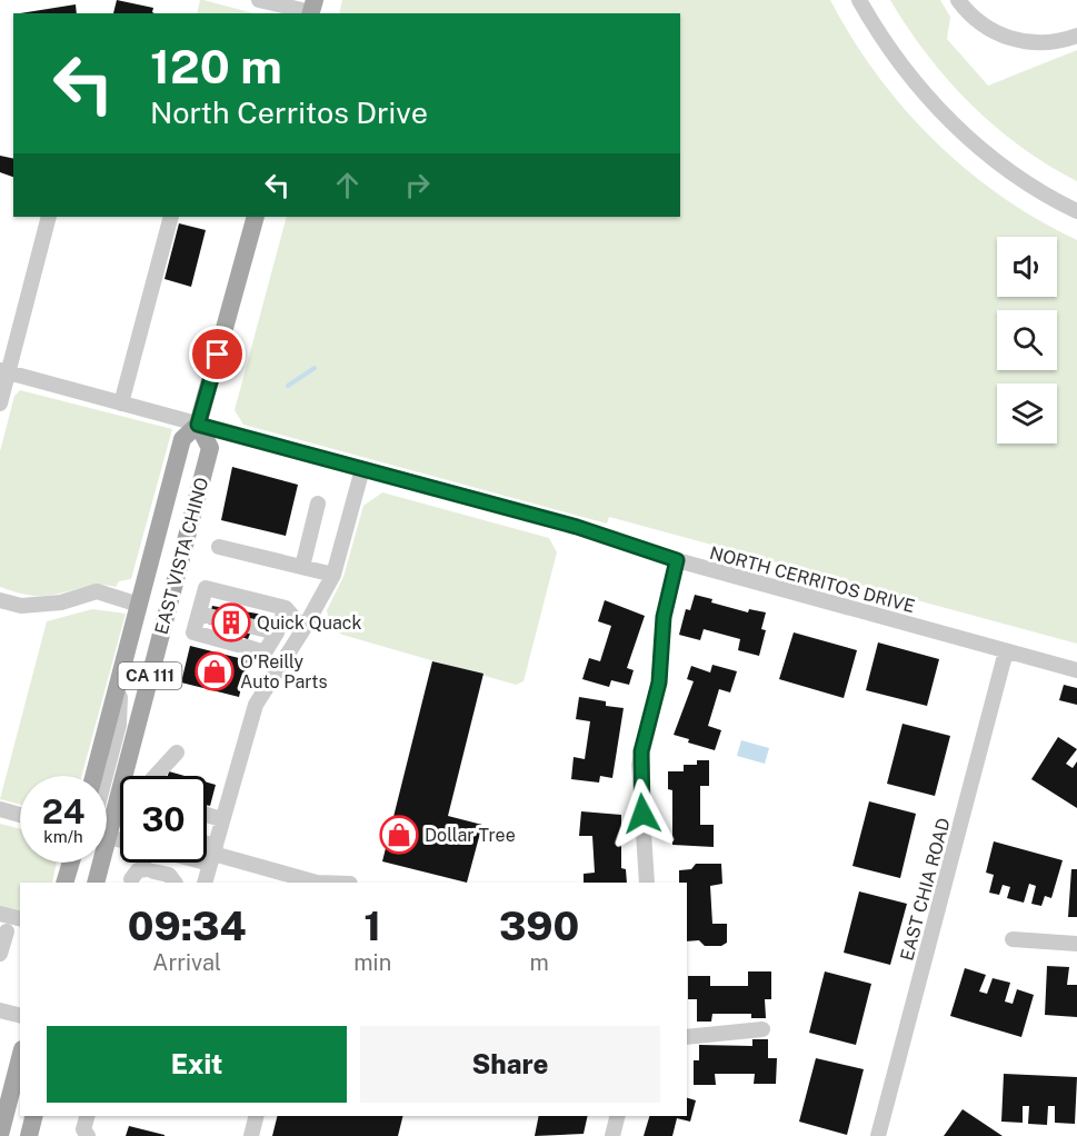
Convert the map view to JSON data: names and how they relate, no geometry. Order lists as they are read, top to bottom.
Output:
{
  "streets": {
    "main road": ["EAST VISTA CHINO", "CA 111"],
    "street": ["NORTH CERRITOS DRIVE", "EAST CHIA ROAD"]
  },
  "crossings": [
    ["EAST VISTA CHINO", "NORTH CERRITOS DRIVE"],
    ["NORTH CERRITOS DRIVE", "EAST CHIA ROAD"]
  ],
  "places": {
    "building": ["Quick Quack"],
    "shop": ["O'Reilly Auto Parts", "Dollar Tree"]
  },
  "page": {
    "turn": ["120 m", "North Cerritos Drive"],
    "speed": "24 km/h",
    "limit": "30",
    "eta": [
      "09:34",
      "Arrival",
      "1",
      "min",
      "390",
      "m"
    ],
    "buttons": ["Exit", "Share"]
  }
}
